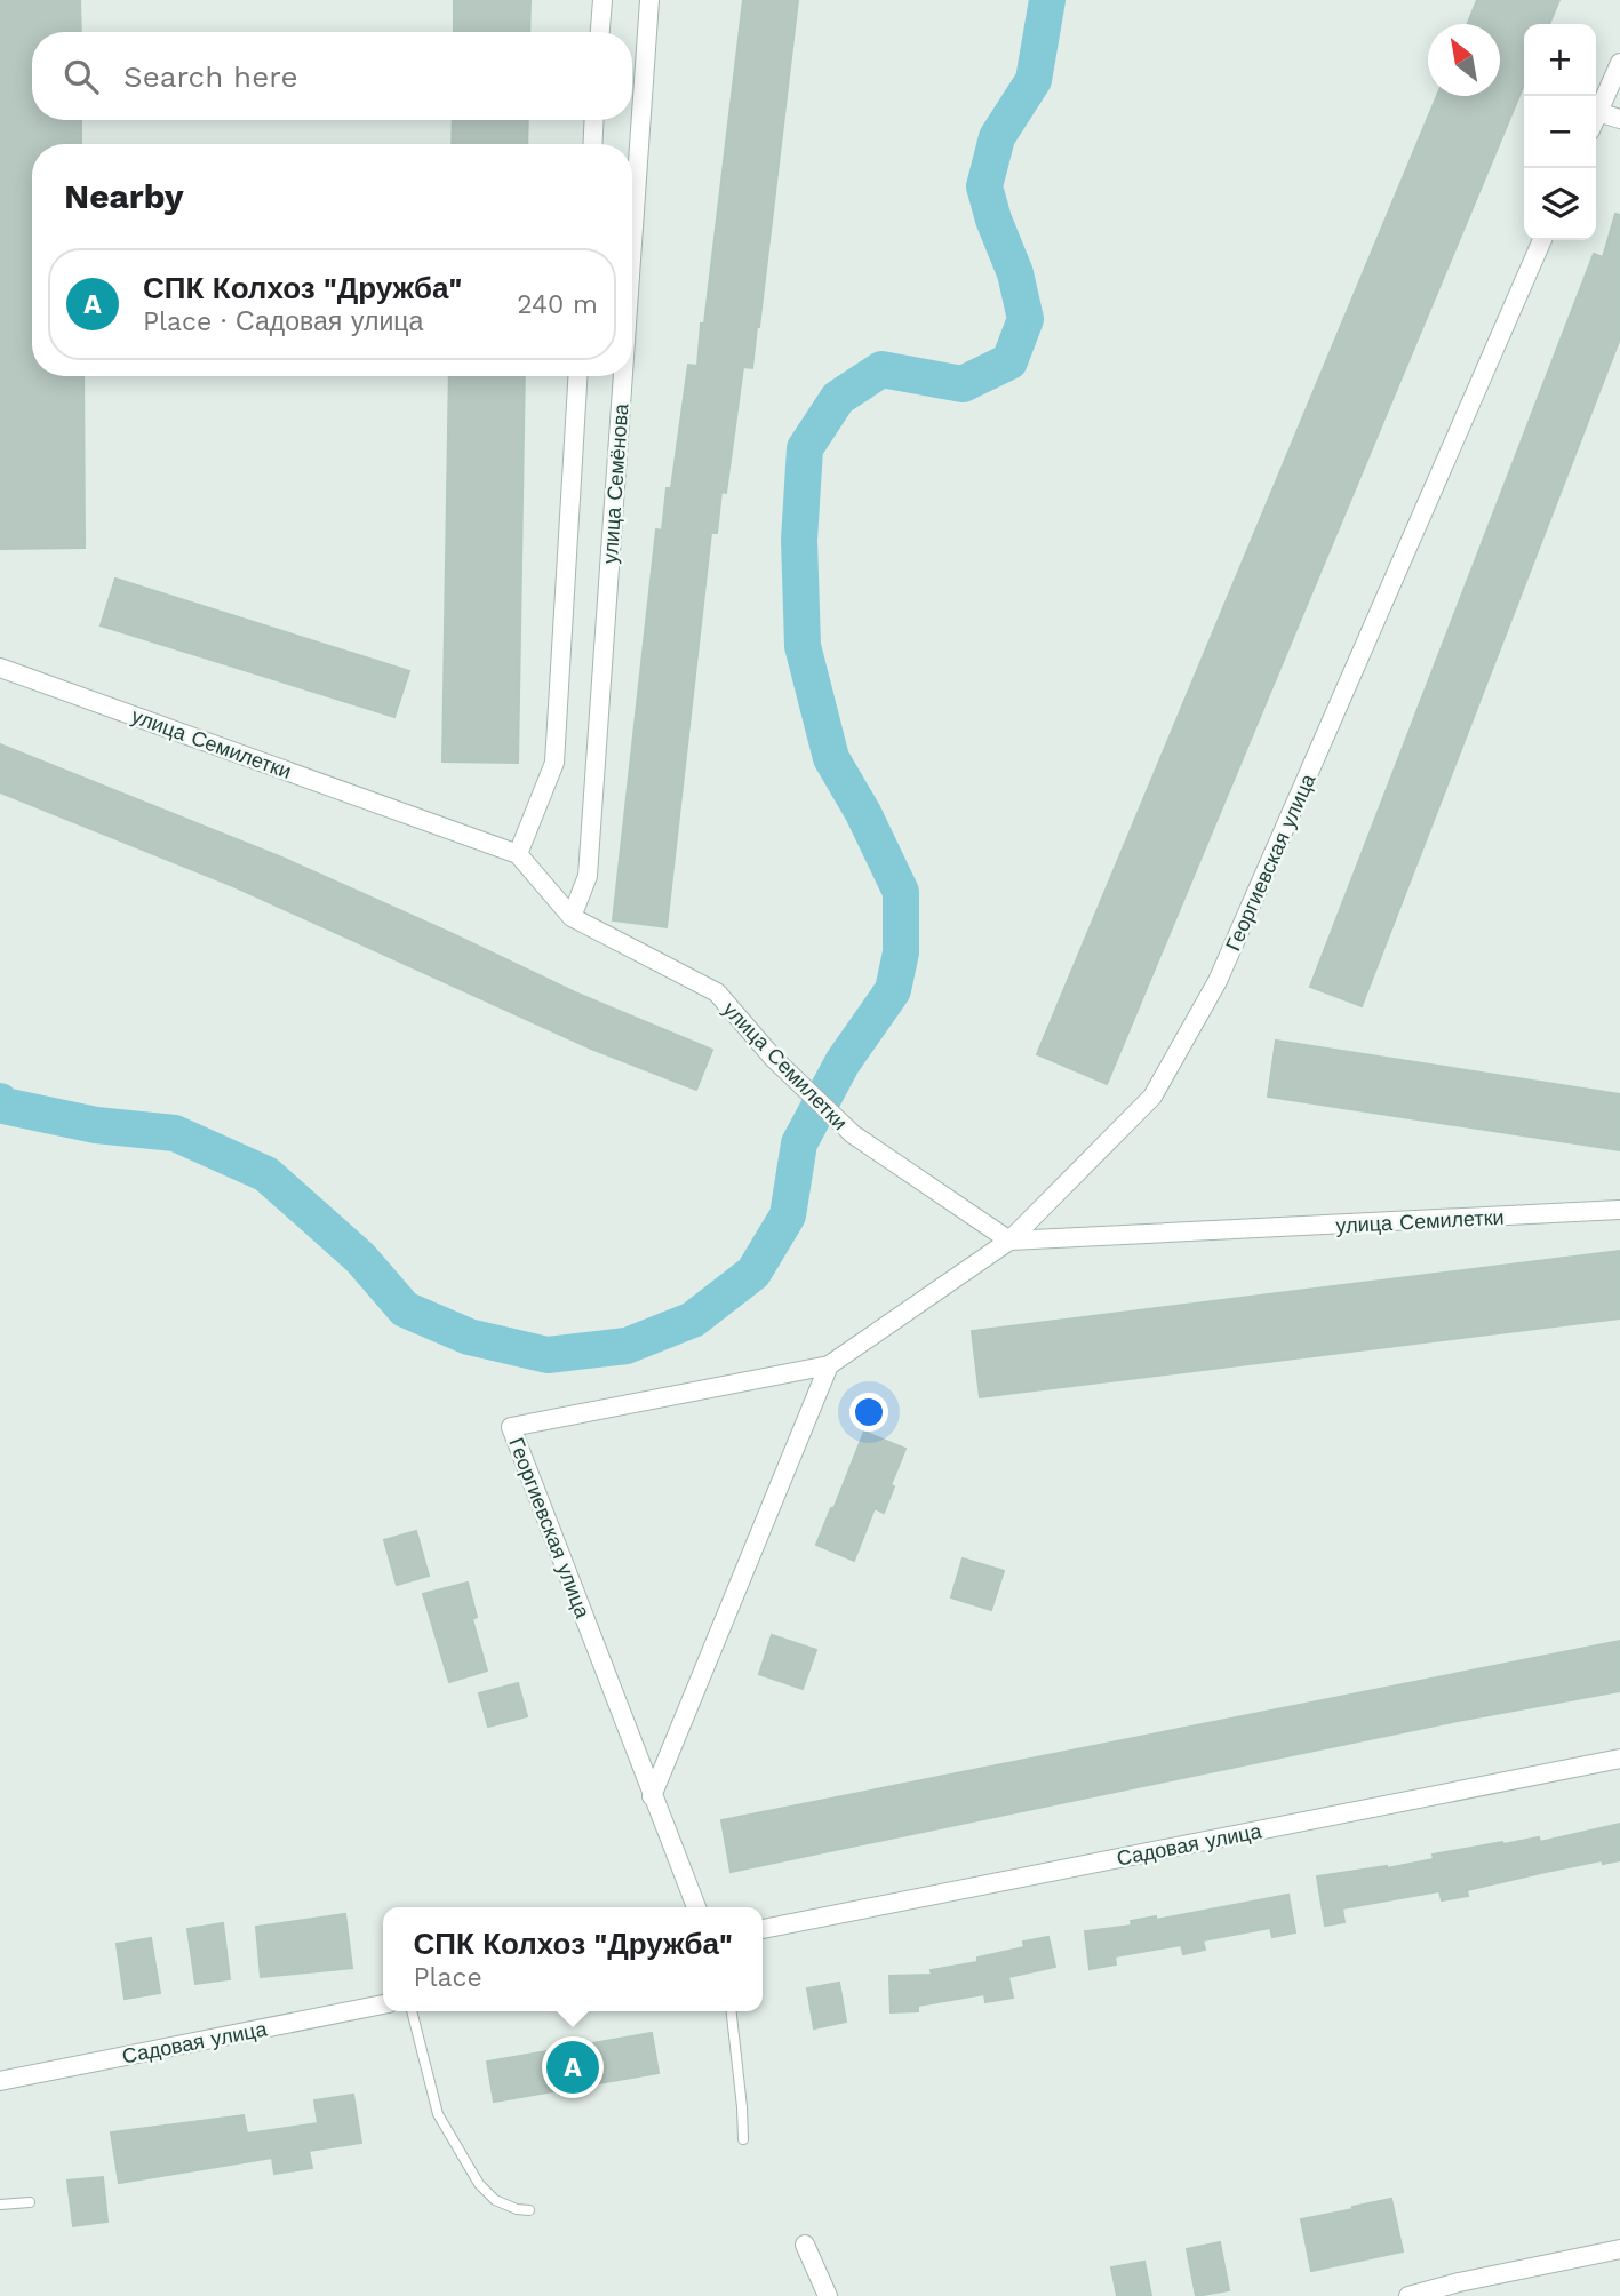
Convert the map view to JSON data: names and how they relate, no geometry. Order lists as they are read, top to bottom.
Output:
{
  "streets": {
    "street": [
      "улица Семёнова",
      "улица Семилетки",
      "Георгиевская улица",
      "Садовая улица"
    ]
  },
  "crossings": [
    ["улица Семёнова", "улица Семилетки"],
    ["улица Семилетки", "Георгиевская улица"]
  ],
  "north": "top left",
  "page": {
    "map_buttons": ["+", "−"],
    "search": "Search here",
    "heading": "Nearby",
    "list": [
      {
        "mark": "A",
        "name": "СПК Колхоз \"Дружба\"",
        "note": "Place · Садовая улица",
        "value": "240 m"
      }
    ],
    "popup": ["СПК Колхоз \"Дружба\"", "Place"],
    "pins": "A"
  }
}
